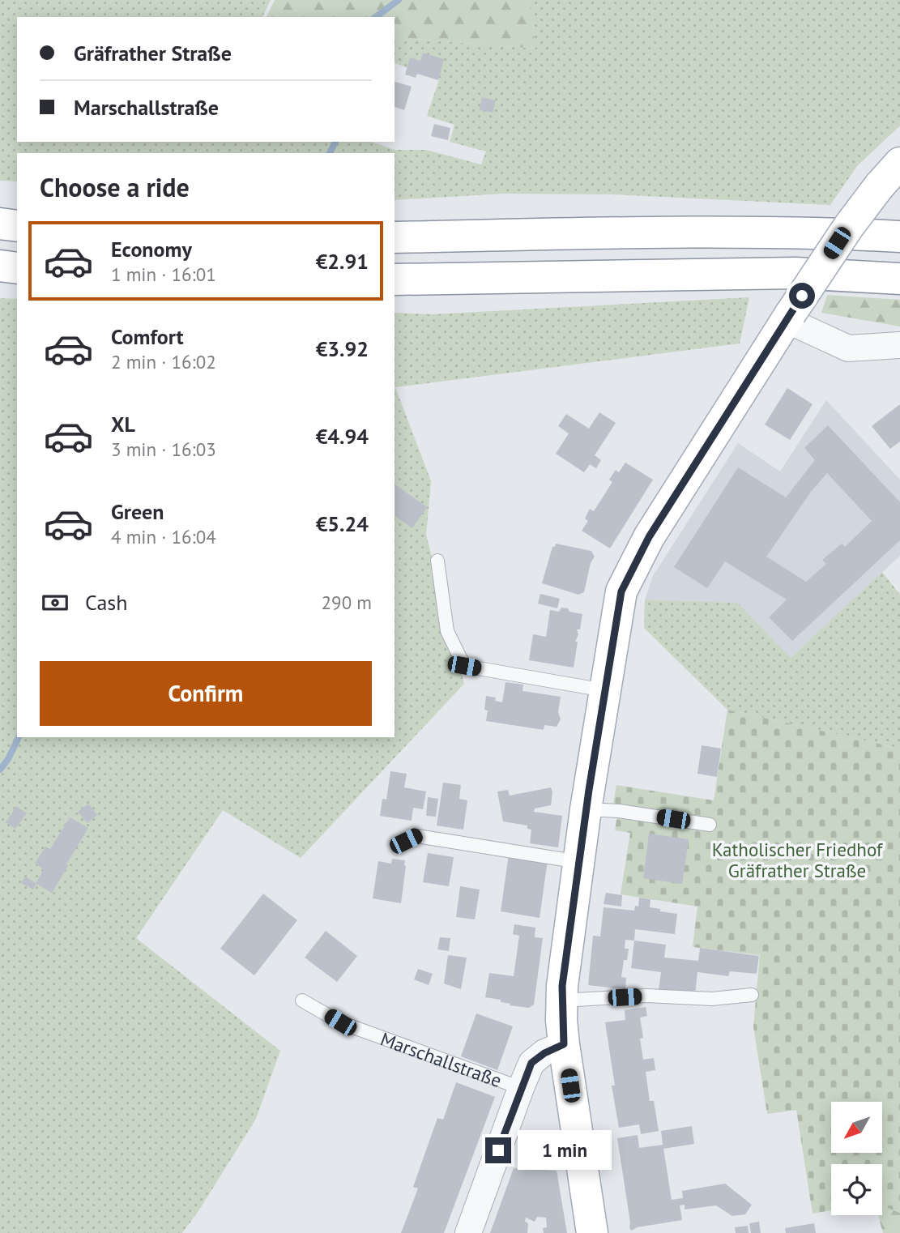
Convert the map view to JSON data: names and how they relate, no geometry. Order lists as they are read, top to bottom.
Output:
{
  "streets": {
    "street": ["Marschallstraße"]
  },
  "parks": ["Katholischer Friedhof Gräfrather Straße"],
  "north": "bottom left",
  "page": {
    "banner": ["Gräfrather Straße", "Marschallstraße"],
    "heading": "Choose a ride",
    "list": [
      {
        "name": "Economy",
        "note": "1 min · 16:01",
        "value": "€2.91"
      },
      {
        "name": "Comfort",
        "note": "2 min · 16:02",
        "value": "€3.92"
      },
      {
        "name": "XL",
        "note": "3 min · 16:03",
        "value": "€4.94"
      },
      {
        "name": "Green",
        "note": "4 min · 16:04",
        "value": "€5.24"
      }
    ],
    "pay": ["Cash", "290 m"],
    "buttons": "Confirm",
    "bubble": "1 min"
  }
}
